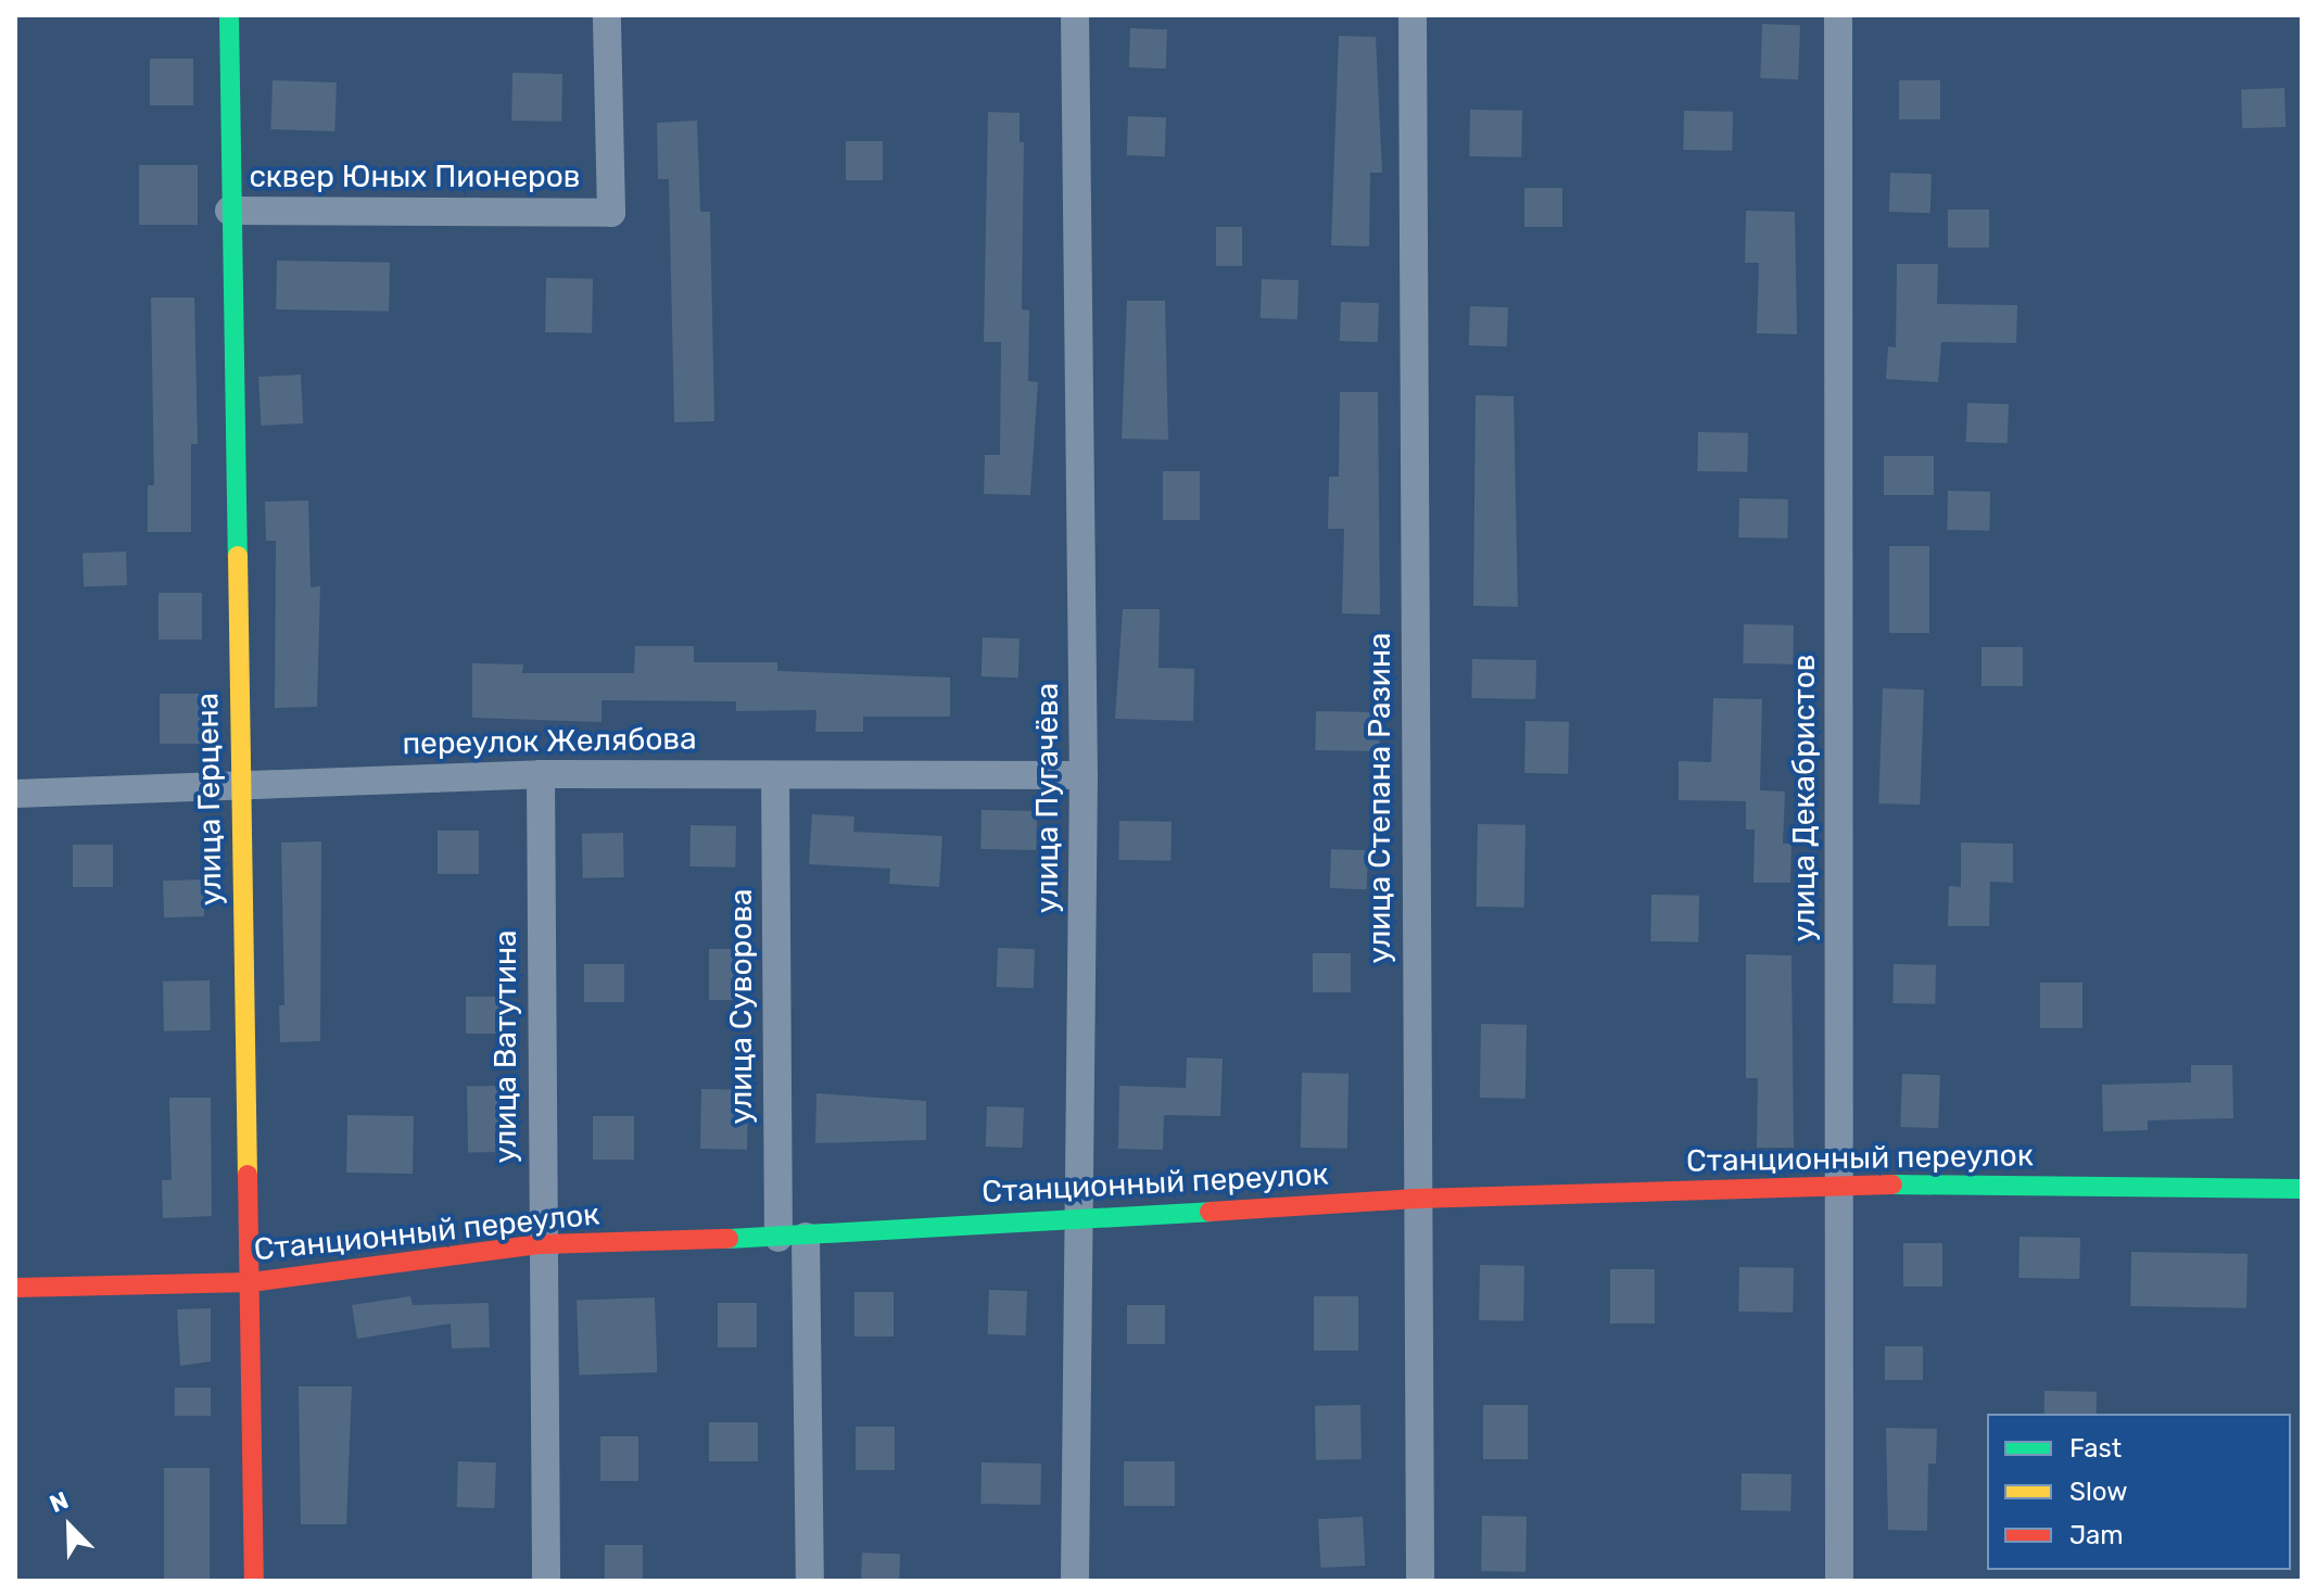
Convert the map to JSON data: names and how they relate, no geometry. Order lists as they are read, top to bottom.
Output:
{
  "streets": {
    "street": [
      "сквер Юных Пионеров",
      "переулок Желябова",
      "улица Пугачёва",
      "улица Степана Разина",
      "улица Декабристов",
      "улица Герцена",
      "улица Суворова",
      "улица Ватутина",
      "Станционный переулок"
    ]
  },
  "crossings": [
    ["сквер Юных Пионеров", "улица Герцена"],
    ["переулок Желябова", "улица Пугачёва"],
    ["переулок Желябова", "улица Герцена"],
    ["переулок Желябова", "улица Суворова"],
    ["переулок Желябова", "улица Ватутина"],
    ["улица Пугачёва", "Станционный переулок"],
    ["улица Степана Разина", "Станционный переулок"],
    ["улица Декабристов", "Станционный переулок"],
    ["улица Герцена", "Станционный переулок"],
    ["улица Суворова", "Станционный переулок"],
    ["улица Ватутина", "Станционный переулок"]
  ],
  "legend": ["Fast", "Slow", "Jam"],
  "north": "top left"
}
